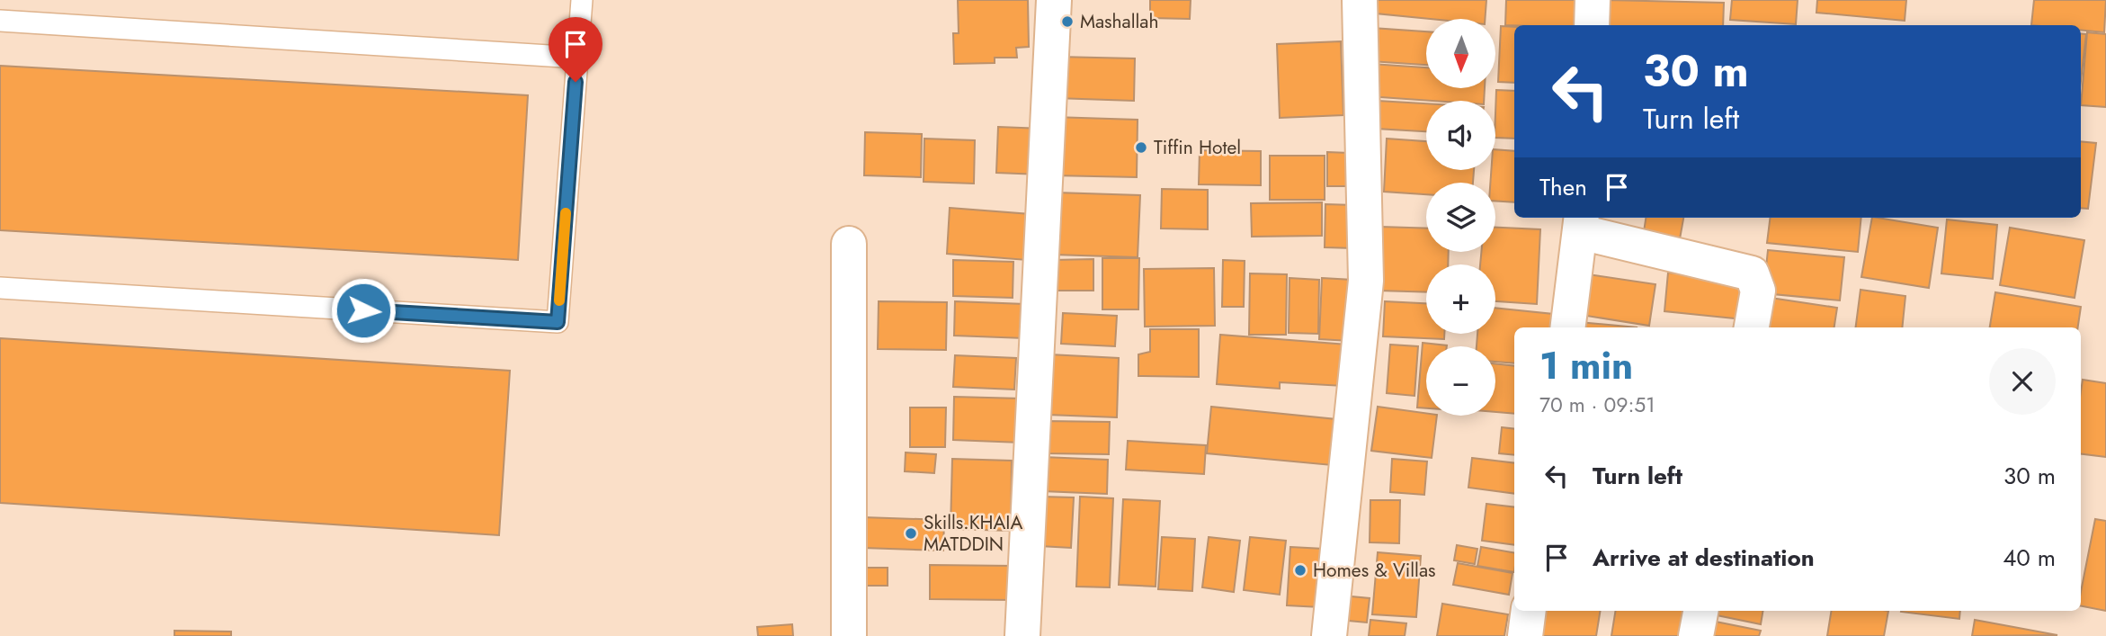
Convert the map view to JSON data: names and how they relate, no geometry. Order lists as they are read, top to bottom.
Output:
{
  "places": [
    "Mashallah",
    "Tiffin Hotel",
    "Skills.KHAIA MATDDIN",
    "Homes & Villas"
  ],
  "north": "bottom",
  "page": {
    "map_buttons": ["+", "−"],
    "turn": ["30 m", "Turn left"],
    "then": "Then",
    "heading": ["1 min", "70 m · 09:51"],
    "list": [
      {
        "name": "Turn left",
        "value": "30 m"
      },
      {
        "name": "Arrive at destination",
        "value": "40 m"
      }
    ]
  }
}
